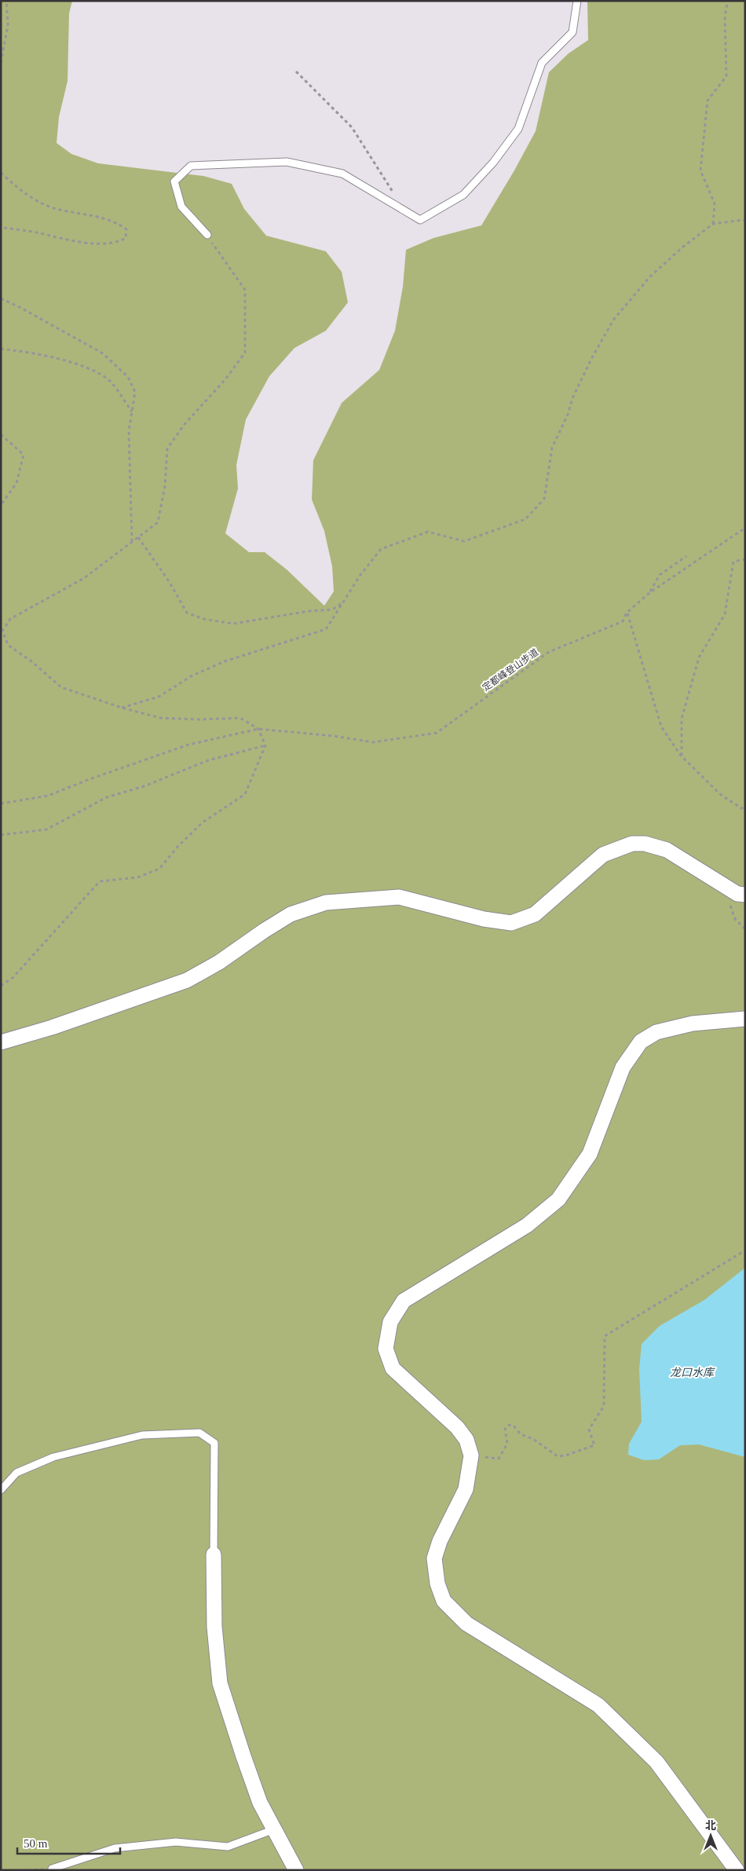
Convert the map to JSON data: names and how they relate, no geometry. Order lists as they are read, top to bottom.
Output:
{
  "streets": {
    "path": ["定都峰登山步道"]
  },
  "water": ["龙口水库"],
  "scale_bar": "50 m",
  "north": "top"
}
